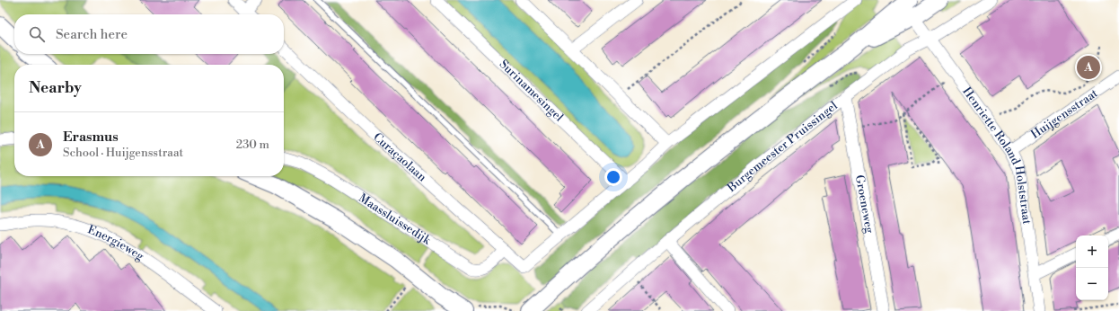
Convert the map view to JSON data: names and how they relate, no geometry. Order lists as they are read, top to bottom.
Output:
{
  "streets": {
    "street": [
      "Surinamesingel",
      "Huijgensstraat",
      "Burgemeester Pruissingel",
      "Curaçaolaan",
      "Henriette Roland Holststraat",
      "Groeneweg",
      "Maassluissedijk",
      "Energieweg"
    ]
  },
  "crossings": [
    ["Huijgensstraat", "Henriette Roland Holststraat"],
    ["Burgemeester Pruissingel", "Henriette Roland Holststraat"],
    ["Burgemeester Pruissingel", "Groeneweg"],
    ["Curaçaolaan", "Maassluissedijk"]
  ],
  "page": {
    "search": "Search here",
    "pins": "A",
    "heading": "Nearby",
    "list": [
      {
        "mark": "A",
        "name": "Erasmus",
        "note": "School · Huijgensstraat",
        "value": "230 m"
      }
    ],
    "map_buttons": ["+", "−"]
  }
}
